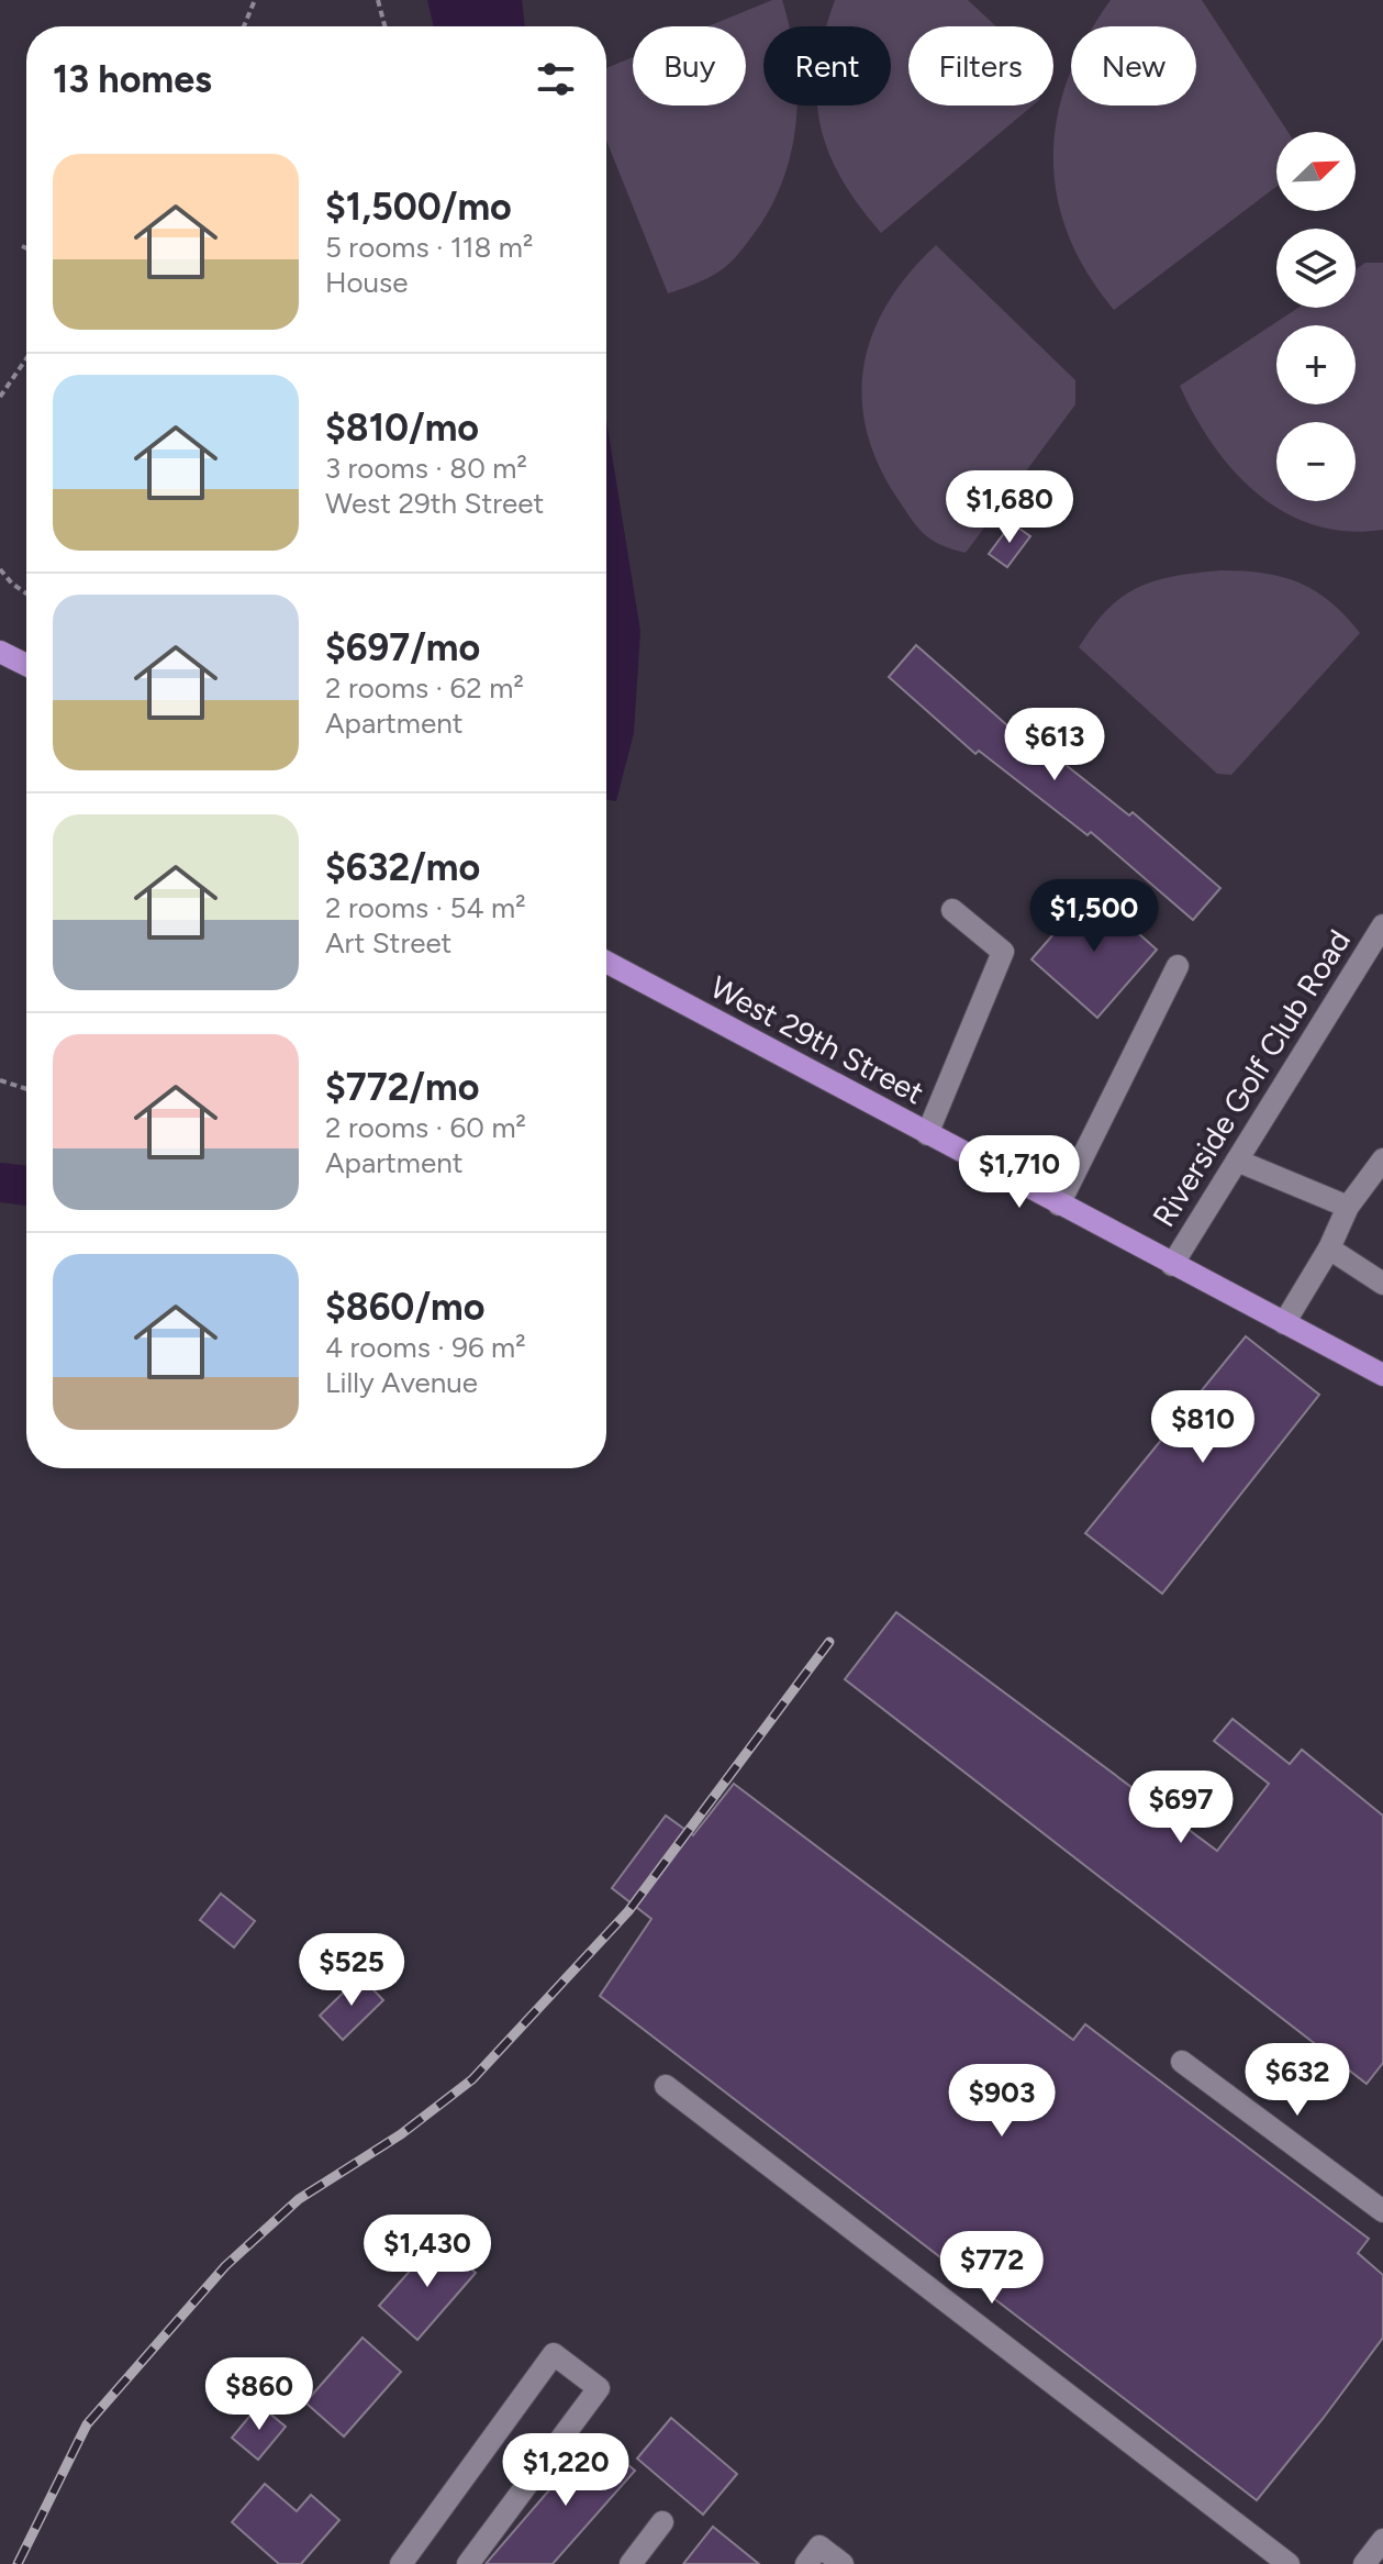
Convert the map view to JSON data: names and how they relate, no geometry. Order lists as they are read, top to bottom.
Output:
{
  "streets": {
    "main road": ["West 29th Street"],
    "street": ["Riverside Golf Club Road"]
  },
  "crossings": [
    ["West 29th Street", "Riverside Golf Club Road"]
  ],
  "north": "top right",
  "page": {
    "chip": [
      "Buy",
      "Rent",
      "Filters",
      "New"
    ],
    "heading": "13 homes",
    "map_buttons": ["+", "−"],
    "list": [
      {
        "name": "$1,500/mo",
        "note": "5 rooms · 118 m² · House"
      },
      {
        "name": "$810/mo",
        "note": "3 rooms · 80 m² · West 29th Street"
      },
      {
        "name": "$697/mo",
        "note": "2 rooms · 62 m² · Apartment"
      },
      {
        "name": "$632/mo",
        "note": "2 rooms · 54 m² · Art Street"
      },
      {
        "name": "$772/mo",
        "note": "2 rooms · 60 m² · Apartment"
      },
      {
        "name": "$860/mo",
        "note": "4 rooms · 96 m² · Lilly Avenue"
      }
    ],
    "price": [
      "$1,680",
      "$613",
      "$1,500",
      "$1,710",
      "$810",
      "$697",
      "$525",
      "$632",
      "$903",
      "$1,430",
      "$772",
      "$860",
      "$1,220"
    ]
  }
}
